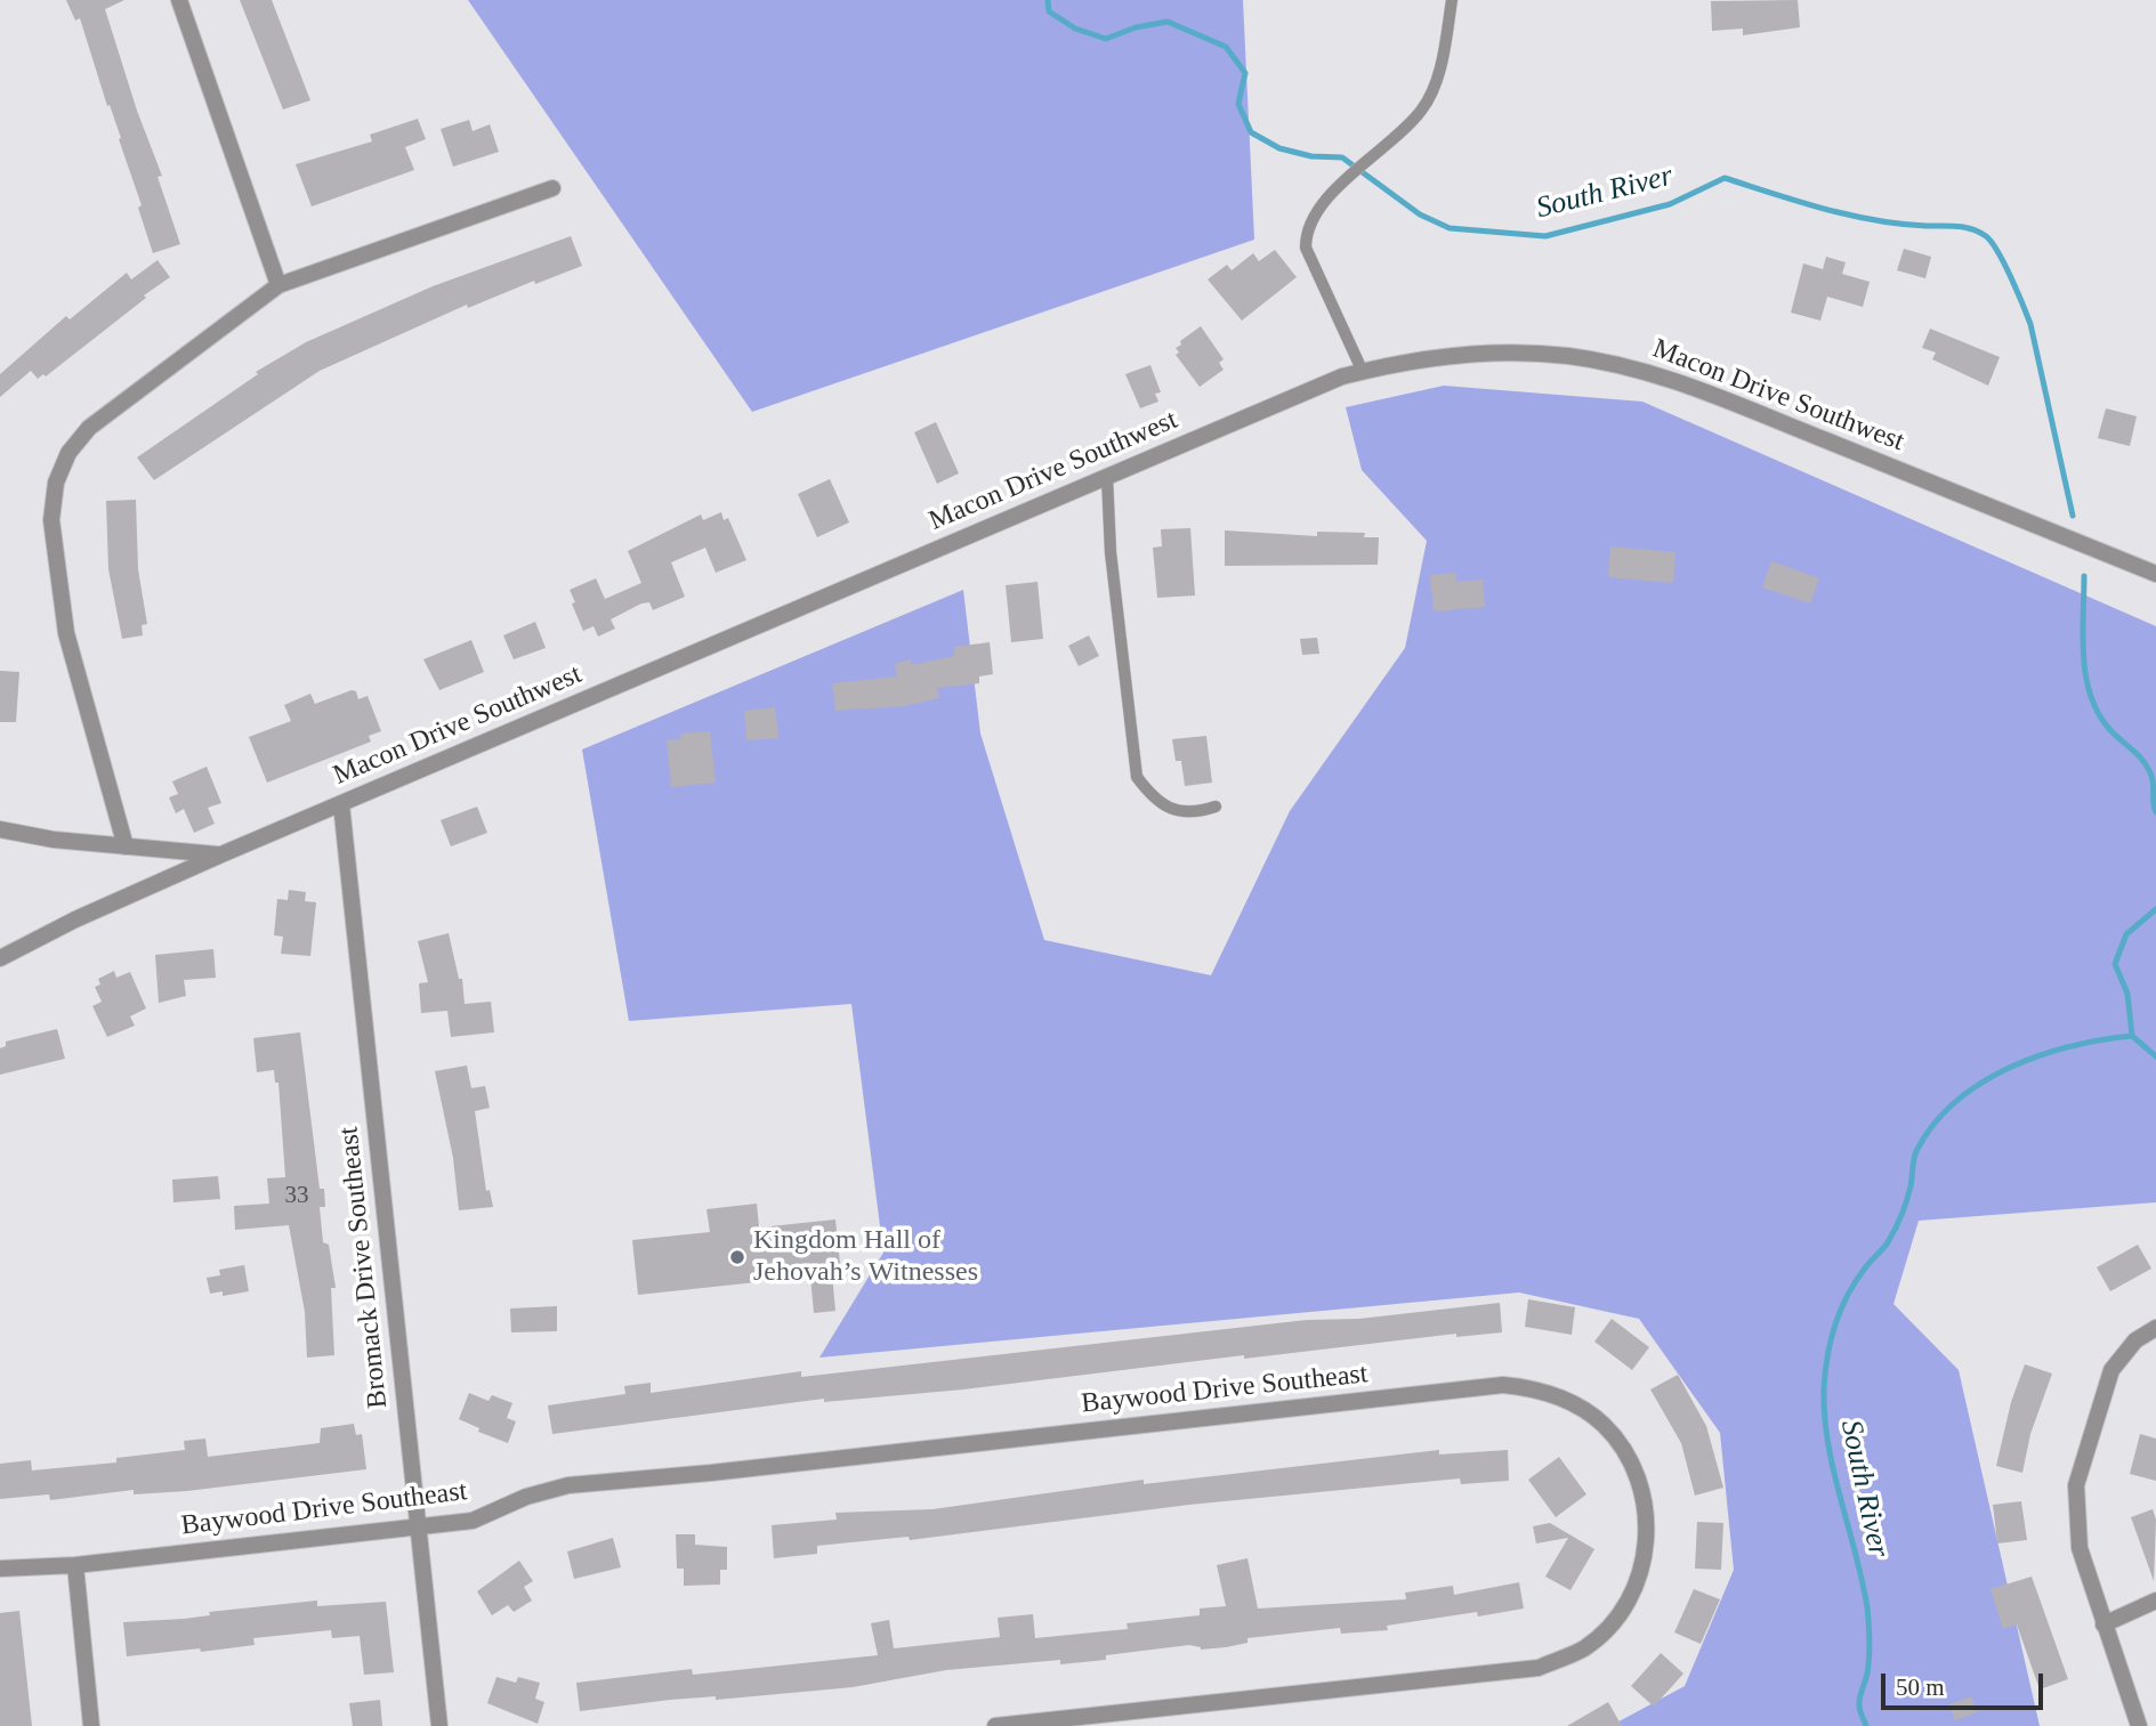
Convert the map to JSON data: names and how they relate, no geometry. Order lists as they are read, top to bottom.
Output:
{
  "streets": {
    "street": ["Macon Drive Southwest", "Bromack Drive Southeast", "Baywood Drive Southeast"]
  },
  "crossings": [
    ["Macon Drive Southwest", "Bromack Drive Southeast"],
    ["Bromack Drive Southeast", "Baywood Drive Southeast"]
  ],
  "water": ["South River"],
  "places": ["Kingdom Hall of Jehovah’s Witnesses"],
  "house_numbers": ["33"],
  "scale_bar": "50 m"
}
